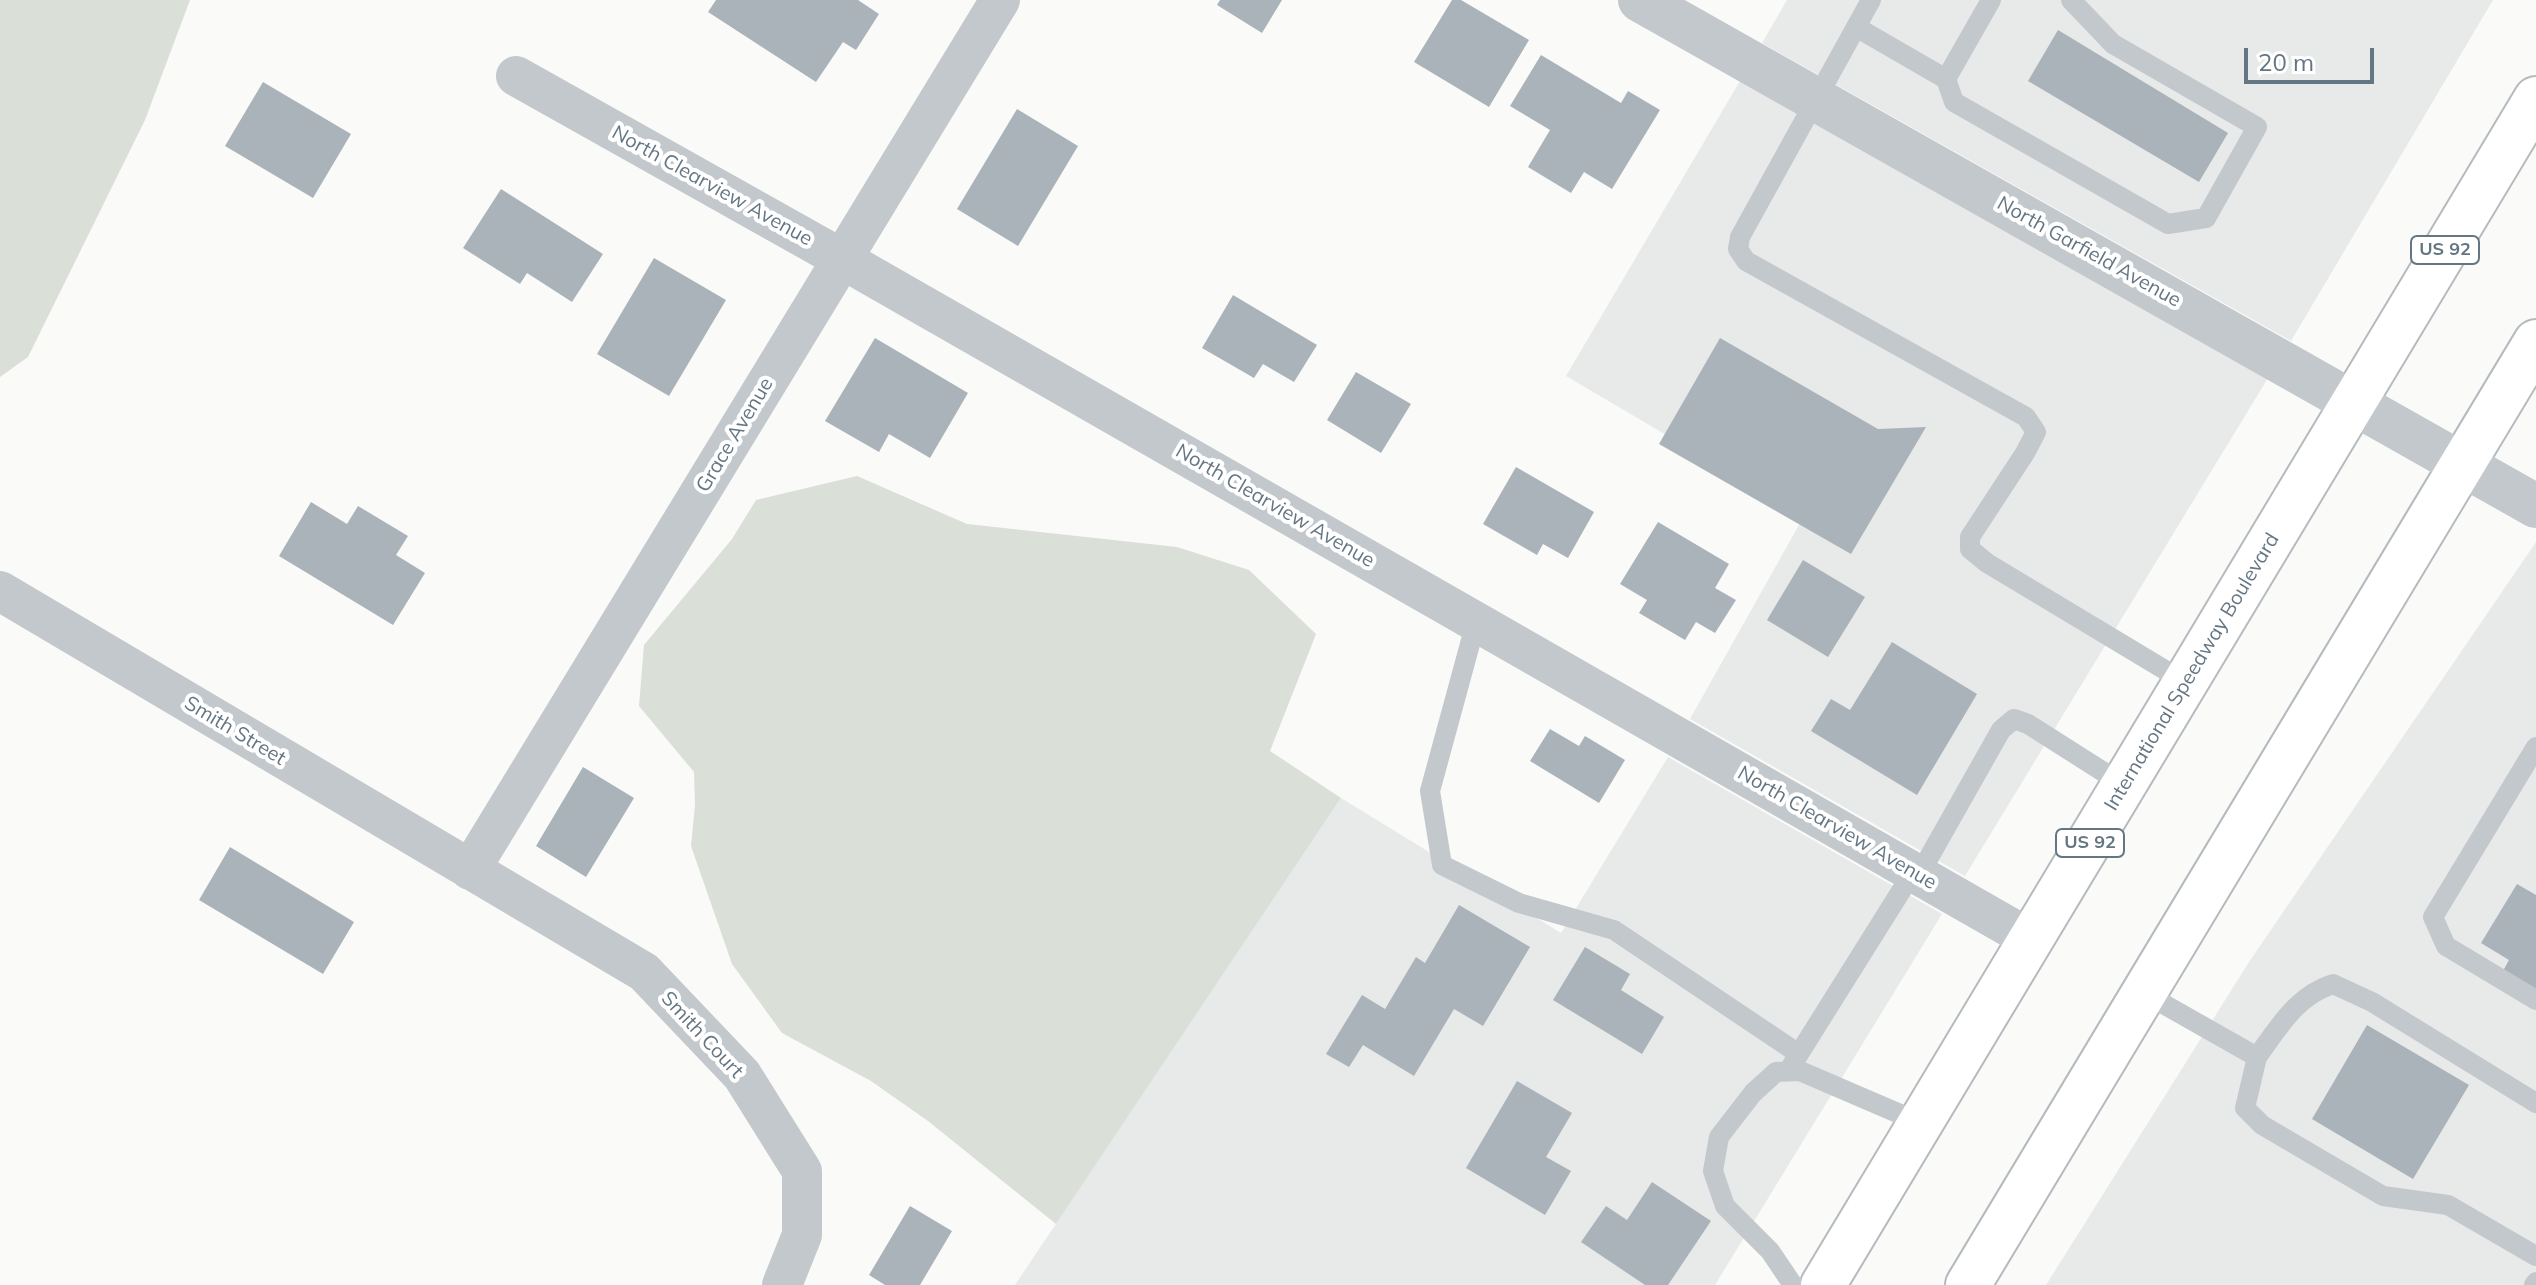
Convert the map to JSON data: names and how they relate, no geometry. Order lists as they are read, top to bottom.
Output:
{
  "streets": {
    "main road": ["US 92", "International Speedway Boulevard"],
    "street": [
      "North Clearview Avenue",
      "North Garfield Avenue",
      "Grace Avenue",
      "Smith Street",
      "Smith Court"
    ]
  },
  "crossings": [
    ["North Clearview Avenue", "Grace Avenue"],
    ["North Clearview Avenue", "International Speedway Boulevard"],
    ["North Garfield Avenue", "International Speedway Boulevard"],
    ["Grace Avenue", "Smith Street"],
    ["Grace Avenue", "Smith Court"],
    ["Smith Street", "Smith Court"]
  ],
  "scale_bar": "20 m"
}
